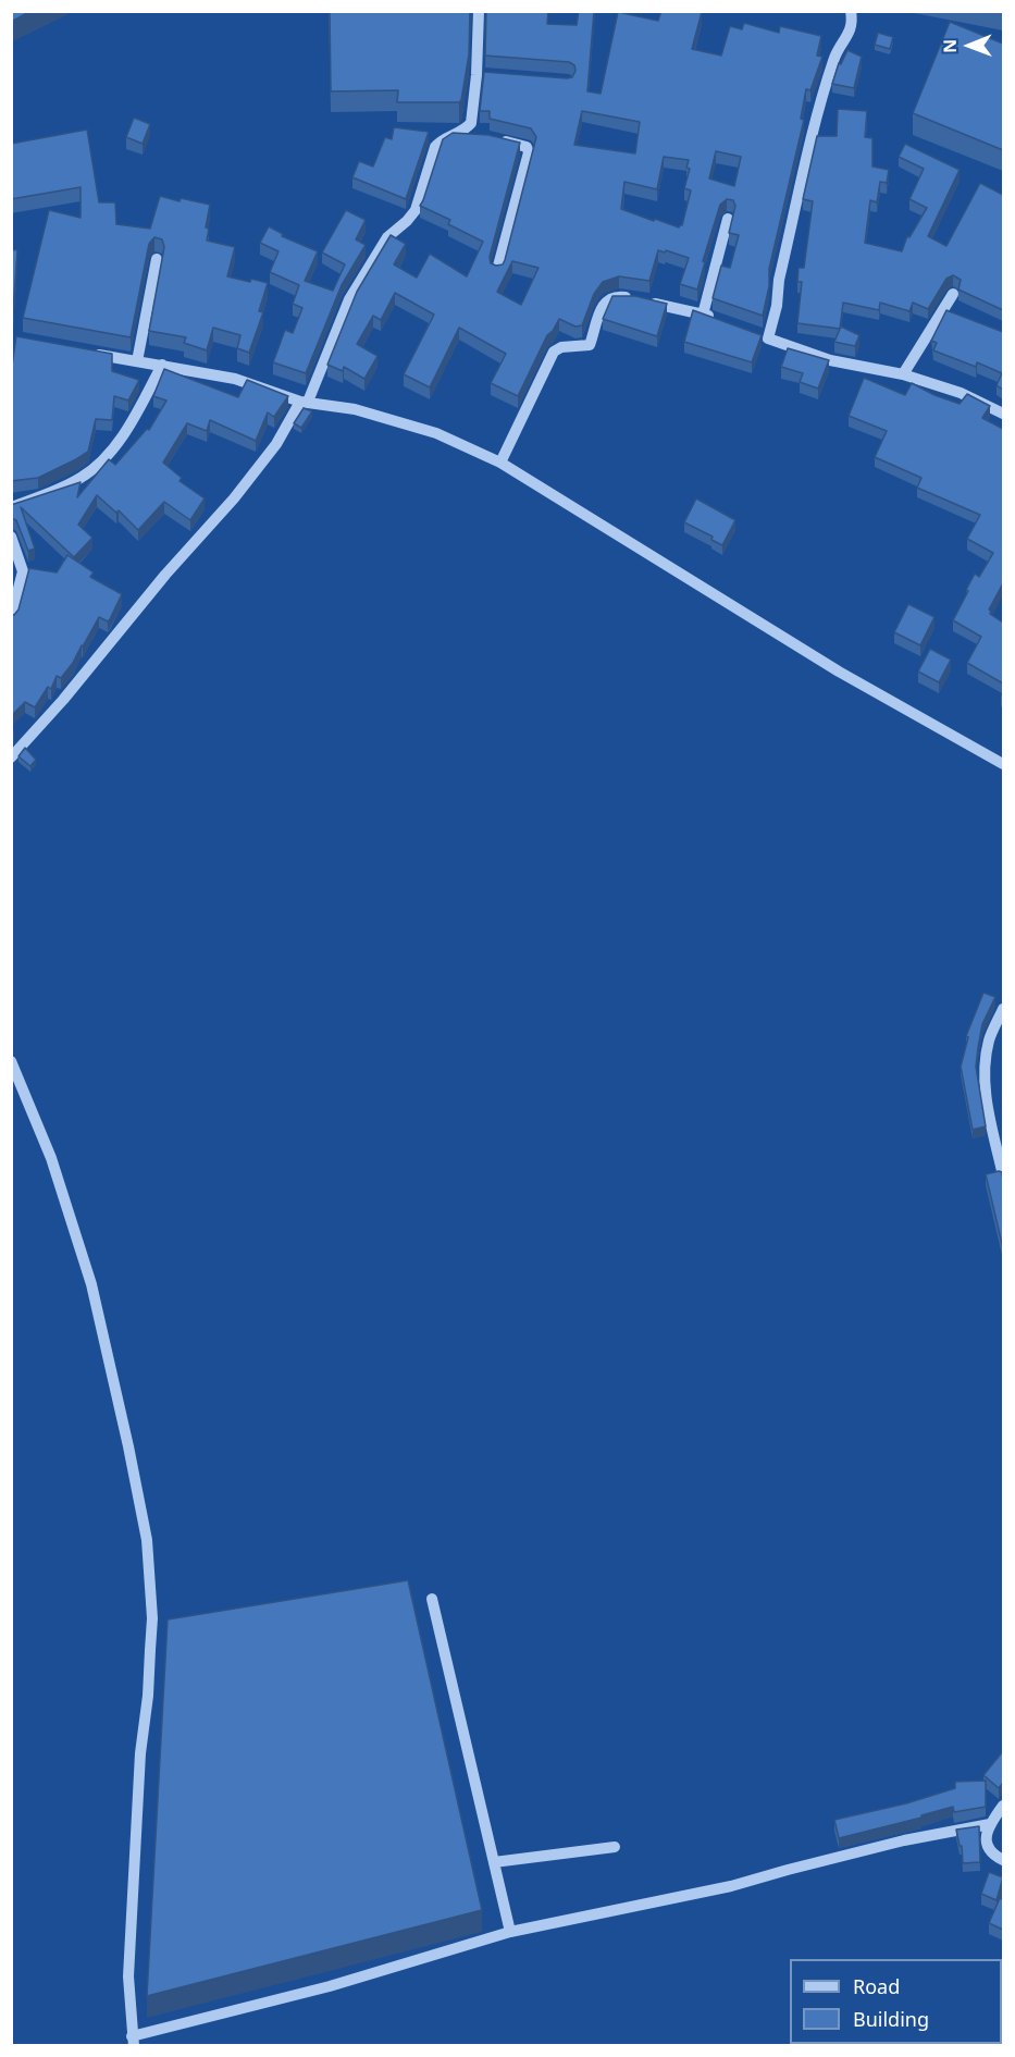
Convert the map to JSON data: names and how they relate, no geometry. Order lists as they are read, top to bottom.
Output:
{
  "legend": ["Road", "Building"],
  "north": "left"
}
